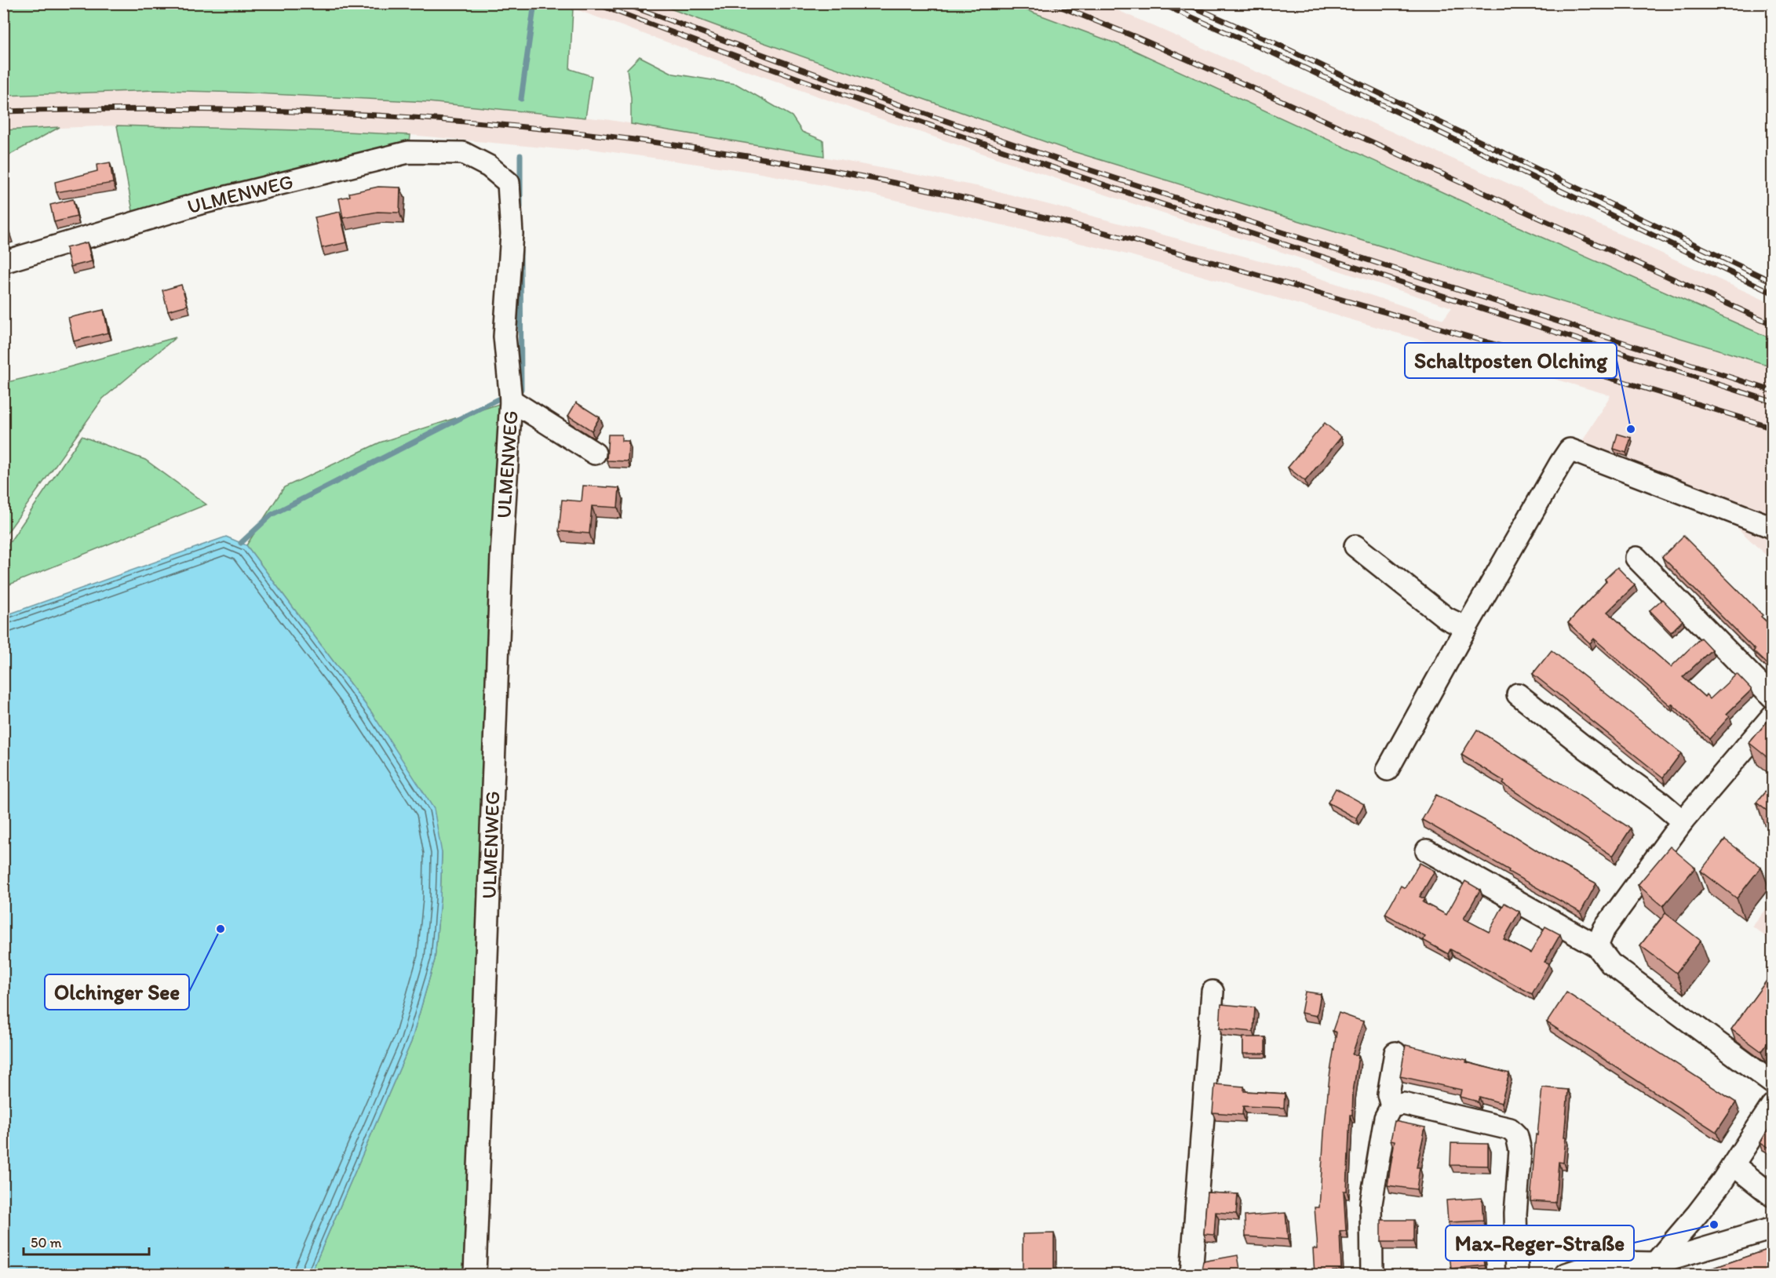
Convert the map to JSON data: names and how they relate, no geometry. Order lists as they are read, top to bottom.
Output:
{
  "streets": {
    "street": ["ULMENWEG"]
  },
  "places": ["Schaltposten Olching", "Olchinger See", "Max-Reger-Straße"],
  "scale_bar": "50 m"
}
